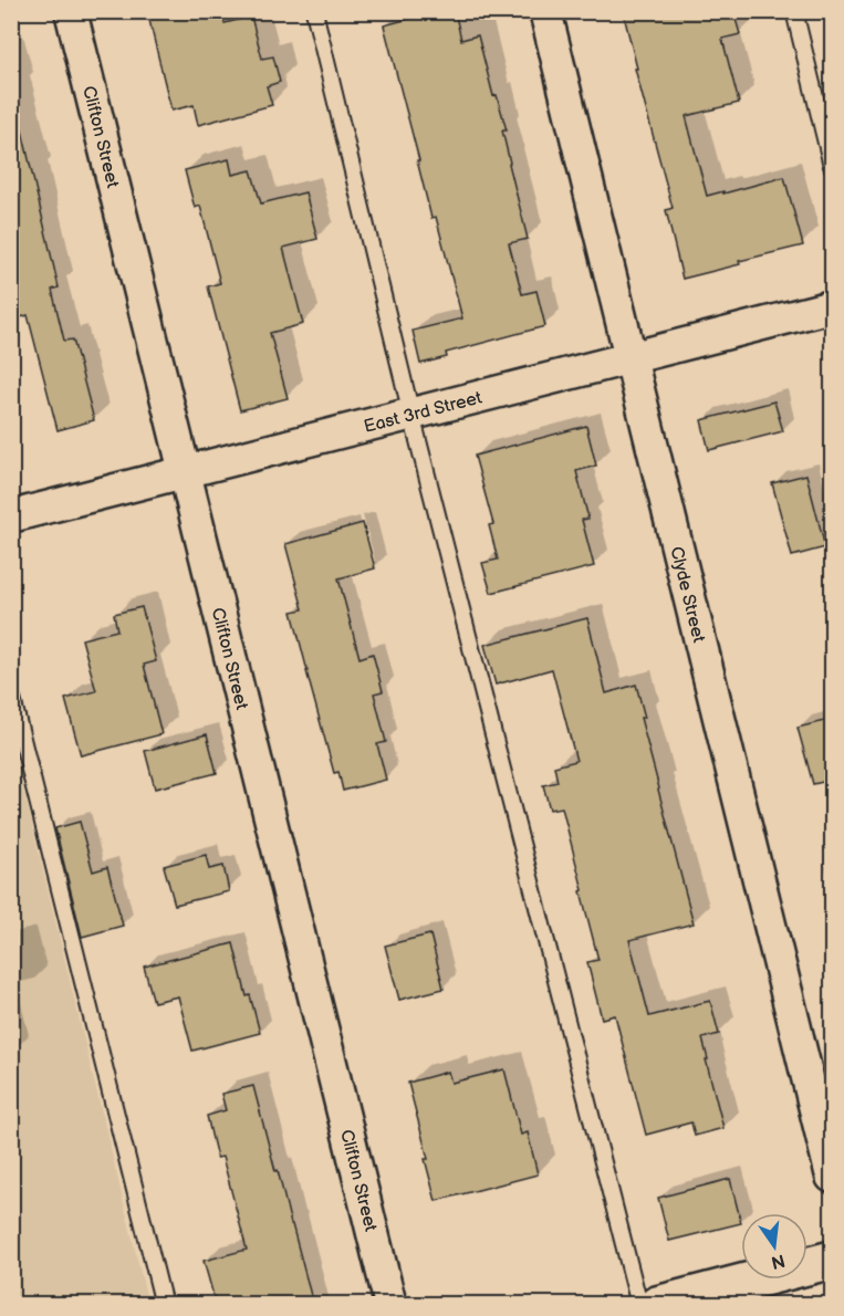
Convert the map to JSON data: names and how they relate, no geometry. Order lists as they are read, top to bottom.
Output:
{
  "streets": {
    "street": ["Clifton Street", "East 3rd Street", "Clyde Street"]
  },
  "crossings": [
    ["Clifton Street", "East 3rd Street"],
    ["East 3rd Street", "Clyde Street"]
  ],
  "north": "bottom"
}
